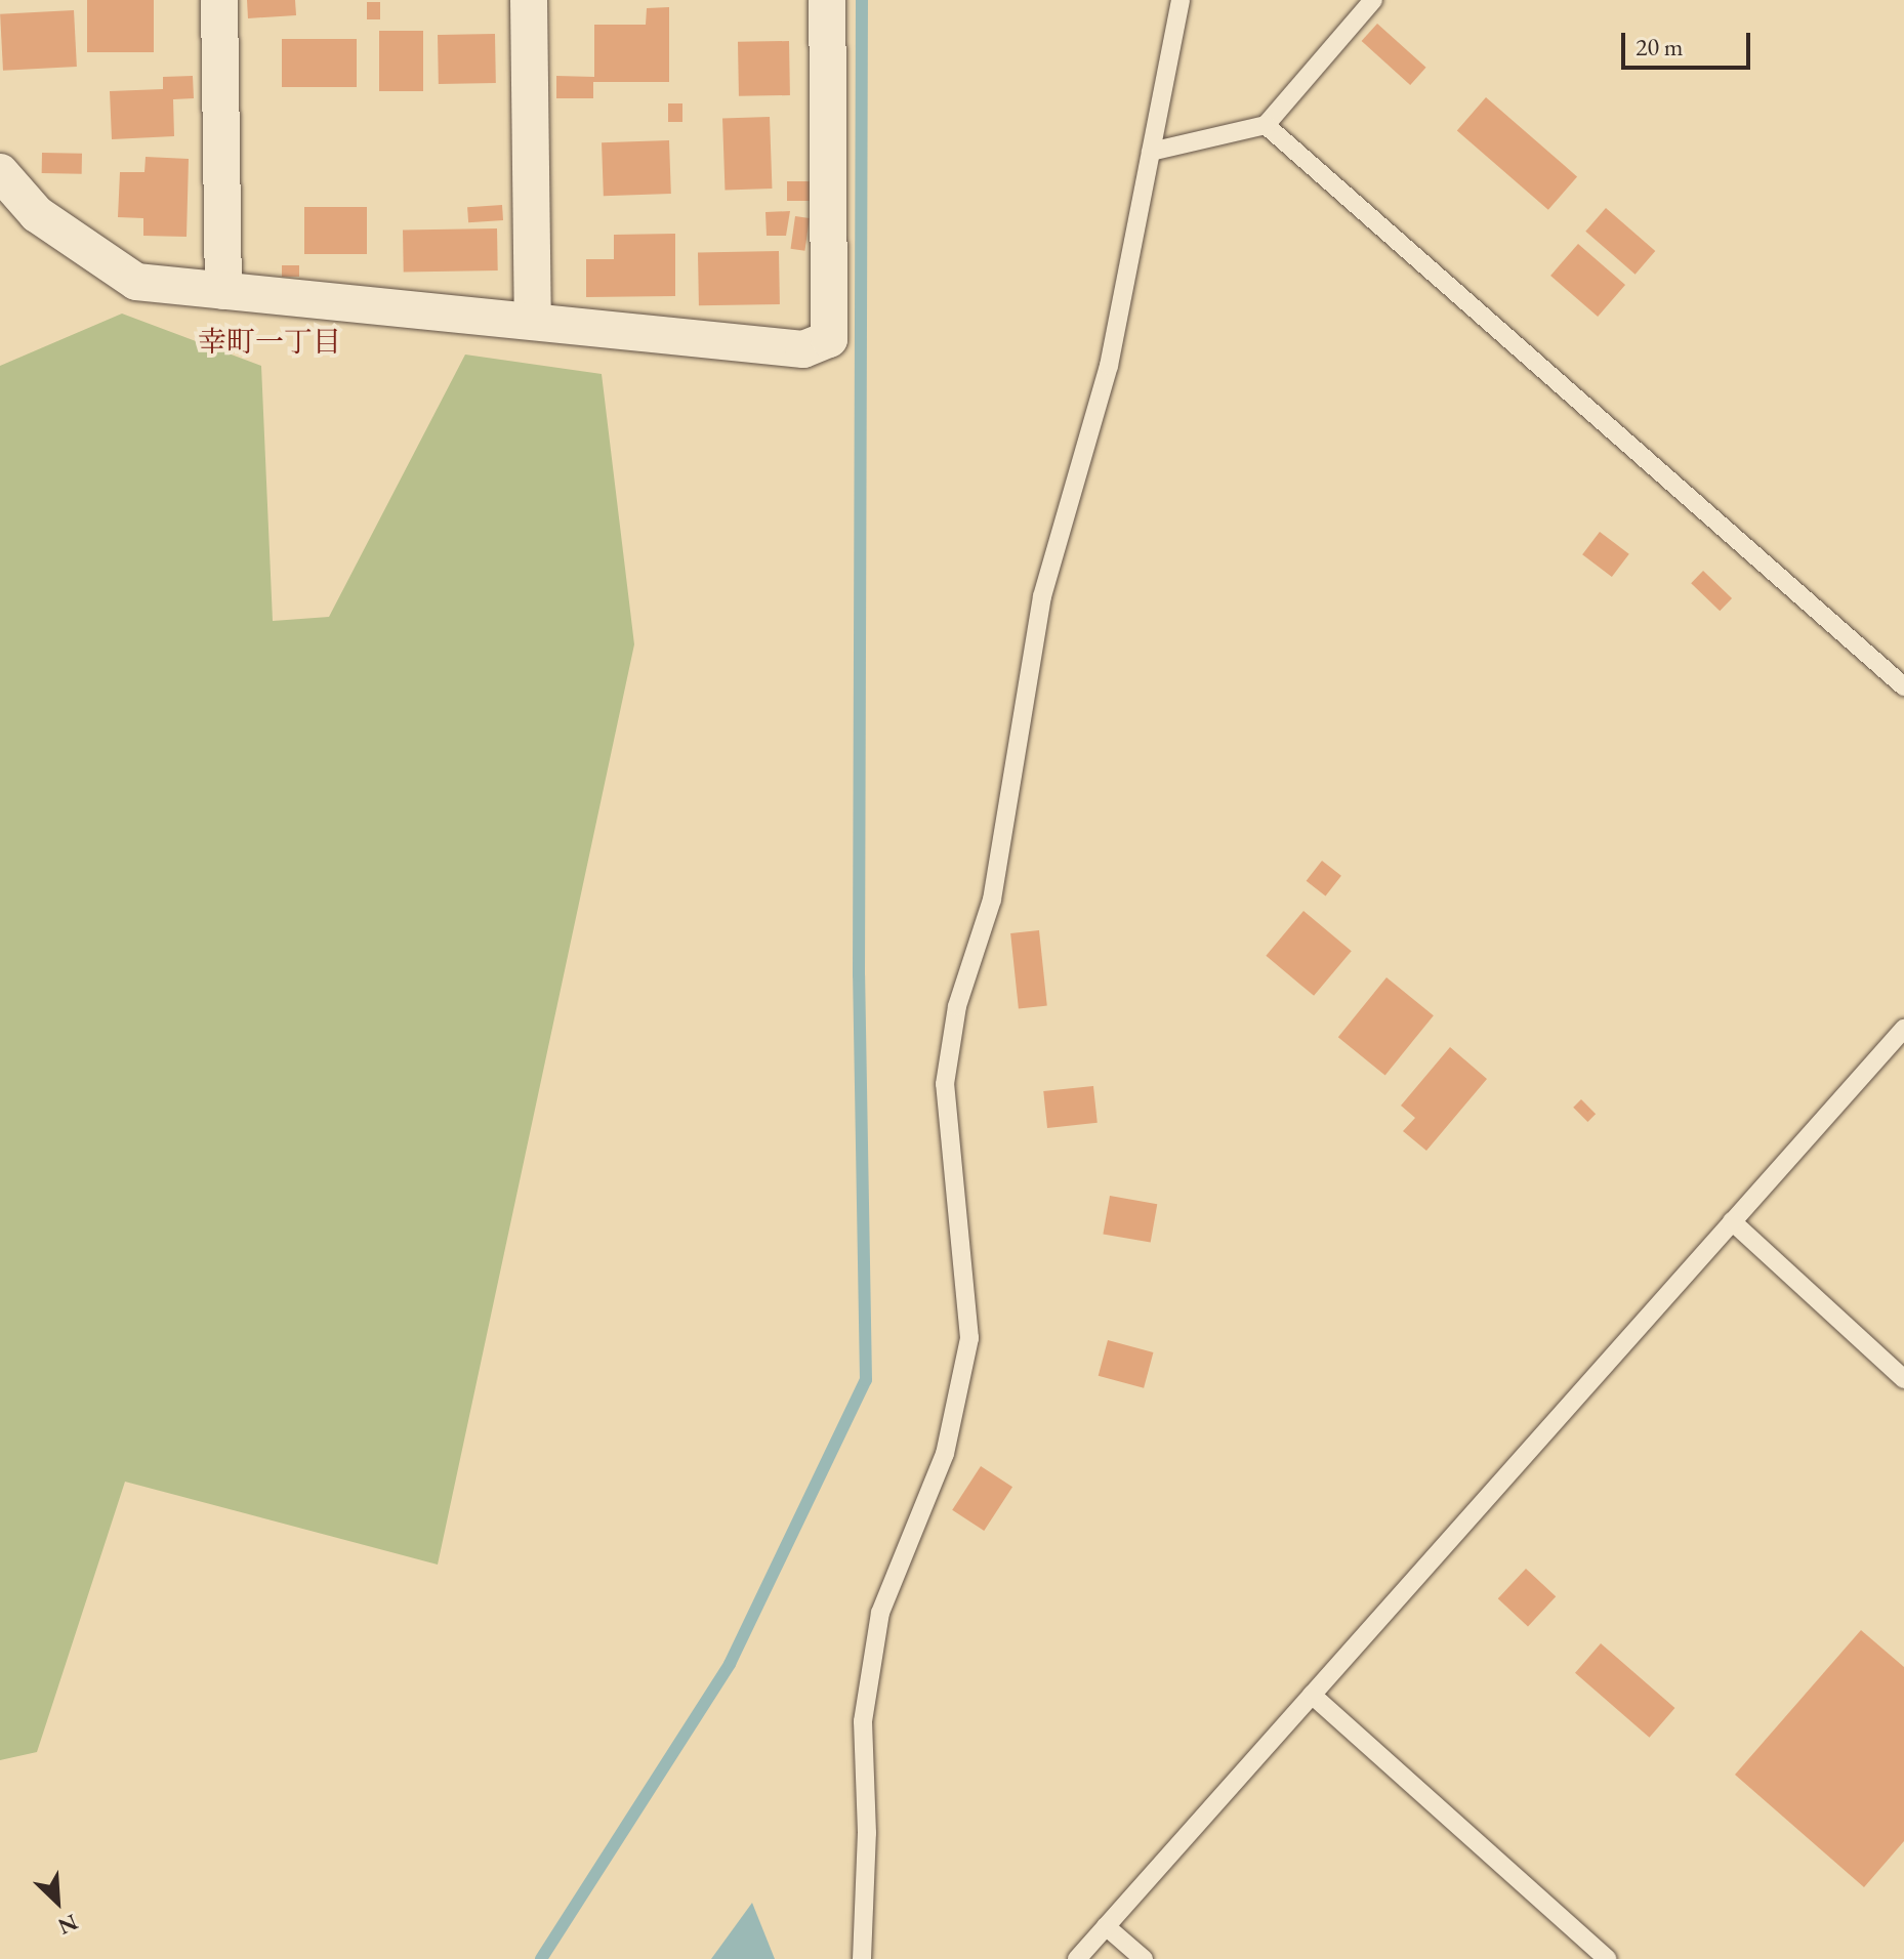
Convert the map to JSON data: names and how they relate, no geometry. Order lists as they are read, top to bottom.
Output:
{
  "districts": ["幸町一丁目"],
  "scale_bar": "20 m",
  "north": "bottom right"
}
